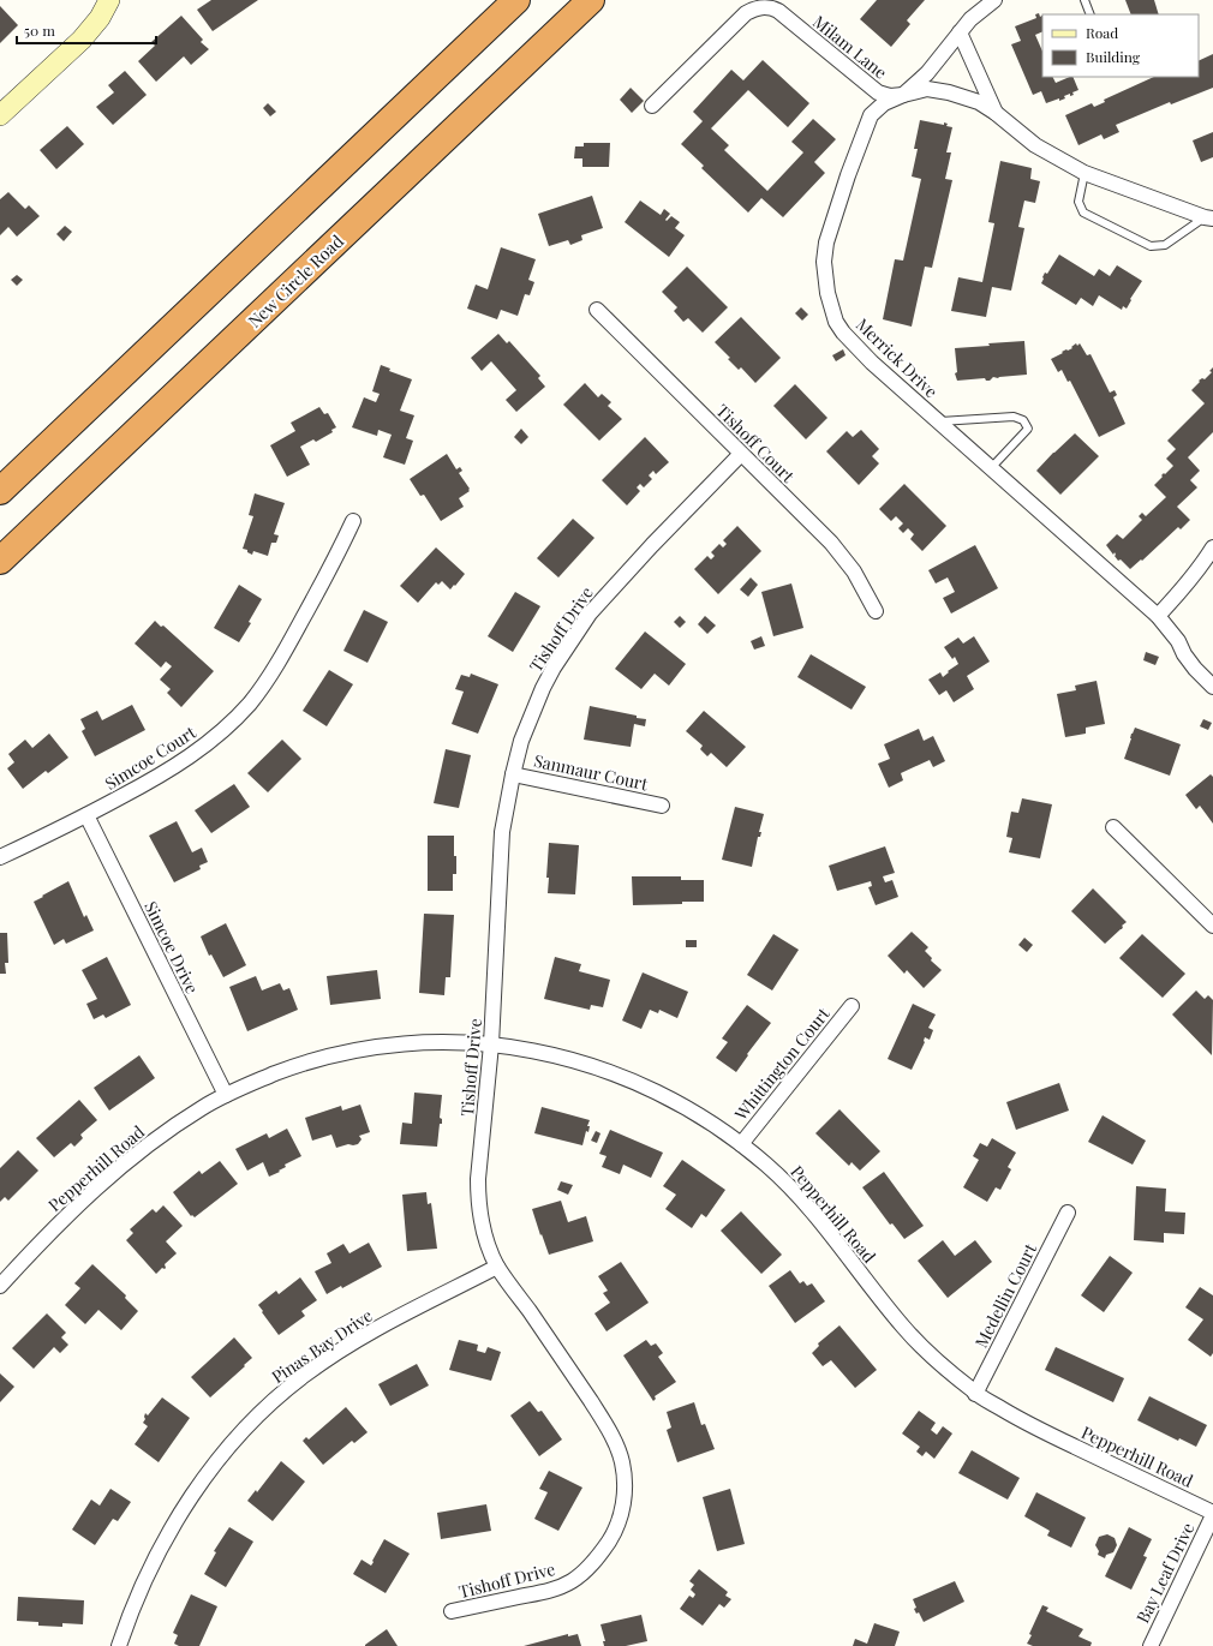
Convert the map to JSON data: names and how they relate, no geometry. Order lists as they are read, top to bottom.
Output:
{
  "streets": {
    "highway": ["New Circle Road"],
    "street": [
      "Milam Lane",
      "Merrick Drive",
      "Tishoff Court",
      "Tishoff Drive",
      "Simcoe Court",
      "Sanmaur Court",
      "Simcoe Drive",
      "Whittington Court",
      "Pepperhill Road",
      "Medellin Court",
      "Pinas Bay Drive",
      "Bay Leaf Drive"
    ]
  },
  "crossings": [
    ["Milam Lane", "Merrick Drive"],
    ["Tishoff Court", "Tishoff Drive"],
    ["Tishoff Drive", "Sanmaur Court"],
    ["Tishoff Drive", "Pepperhill Road"],
    ["Tishoff Drive", "Pinas Bay Drive"],
    ["Simcoe Court", "Simcoe Drive"],
    ["Simcoe Drive", "Pepperhill Road"],
    ["Whittington Court", "Pepperhill Road"],
    ["Pepperhill Road", "Medellin Court"],
    ["Pepperhill Road", "Bay Leaf Drive"]
  ],
  "legend": ["Road", "Building"],
  "scale_bar": "50 m"
}
